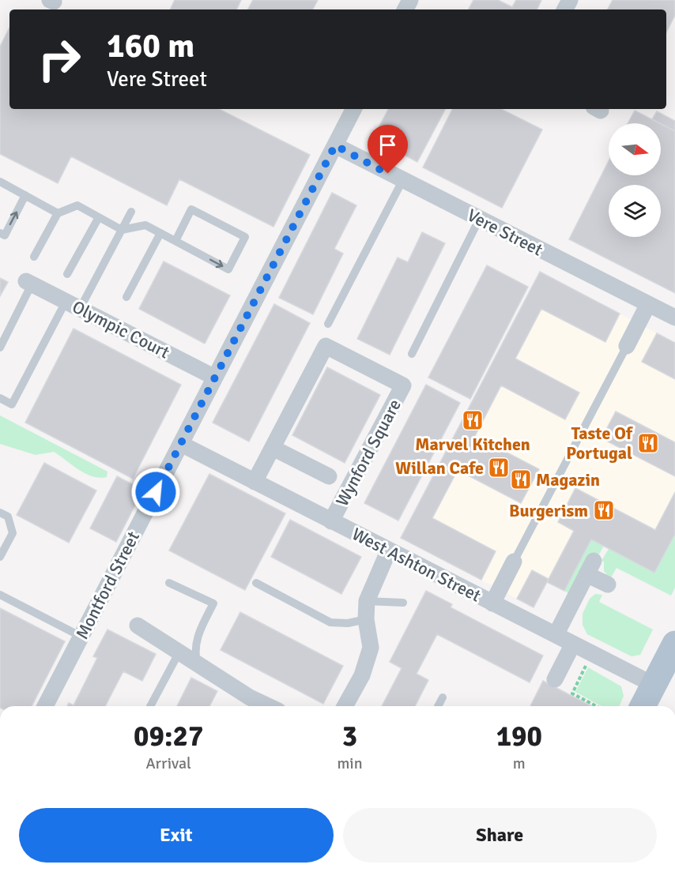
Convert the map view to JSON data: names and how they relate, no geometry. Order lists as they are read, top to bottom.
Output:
{
  "streets": {
    "street": [
      "Vere Street",
      "Olympic Court",
      "Wynford Square",
      "West Ashton Street",
      "Montford Street"
    ]
  },
  "crossings": [
    ["Vere Street", "Montford Street"],
    ["Olympic Court", "Montford Street"],
    ["Wynford Square", "West Ashton Street"],
    ["West Ashton Street", "Montford Street"]
  ],
  "places": {
    "restaurant": [
      "Marvel Kitchen",
      "Taste Of Portugal",
      "Willan Cafe",
      "Magazin",
      "Burgerism"
    ]
  },
  "north": "right",
  "page": {
    "turn": ["160 m", "Vere Street"],
    "eta": [
      "09:27",
      "Arrival",
      "3",
      "min",
      "190",
      "m"
    ],
    "buttons": ["Exit", "Share"]
  }
}
